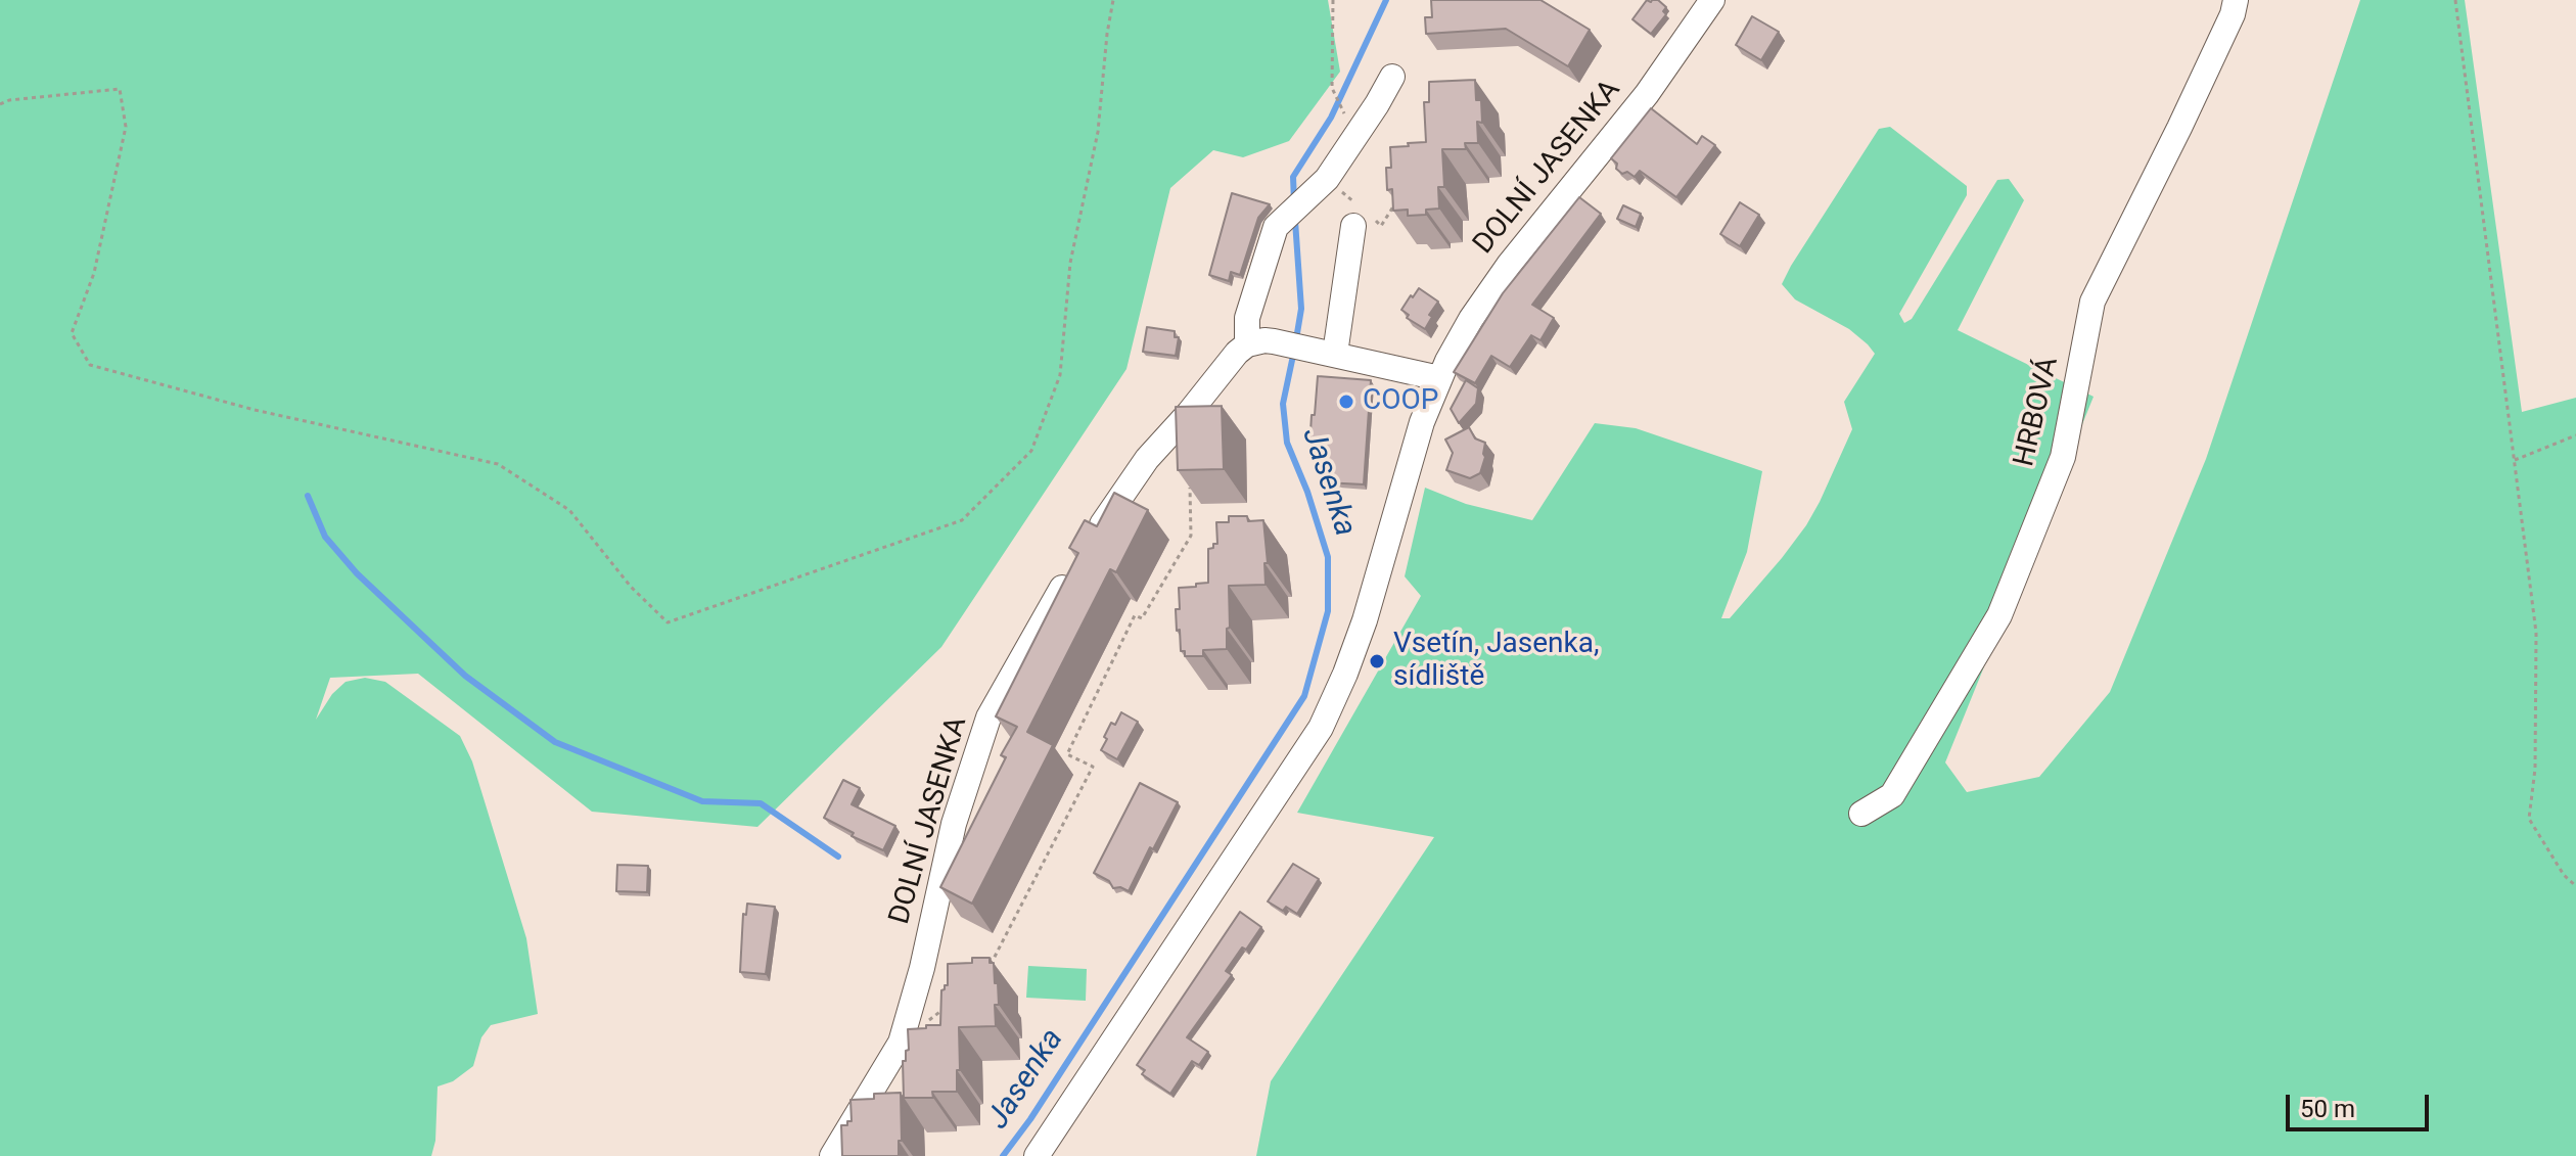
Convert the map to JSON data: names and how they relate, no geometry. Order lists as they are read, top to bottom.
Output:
{
  "streets": {
    "street": ["DOLNÍ JASENKA", "HRBOVÁ"]
  },
  "water": ["Jasenka"],
  "places": ["COOP", "Vsetín, Jasenka, sídliště"],
  "scale_bar": "50 m"
}
